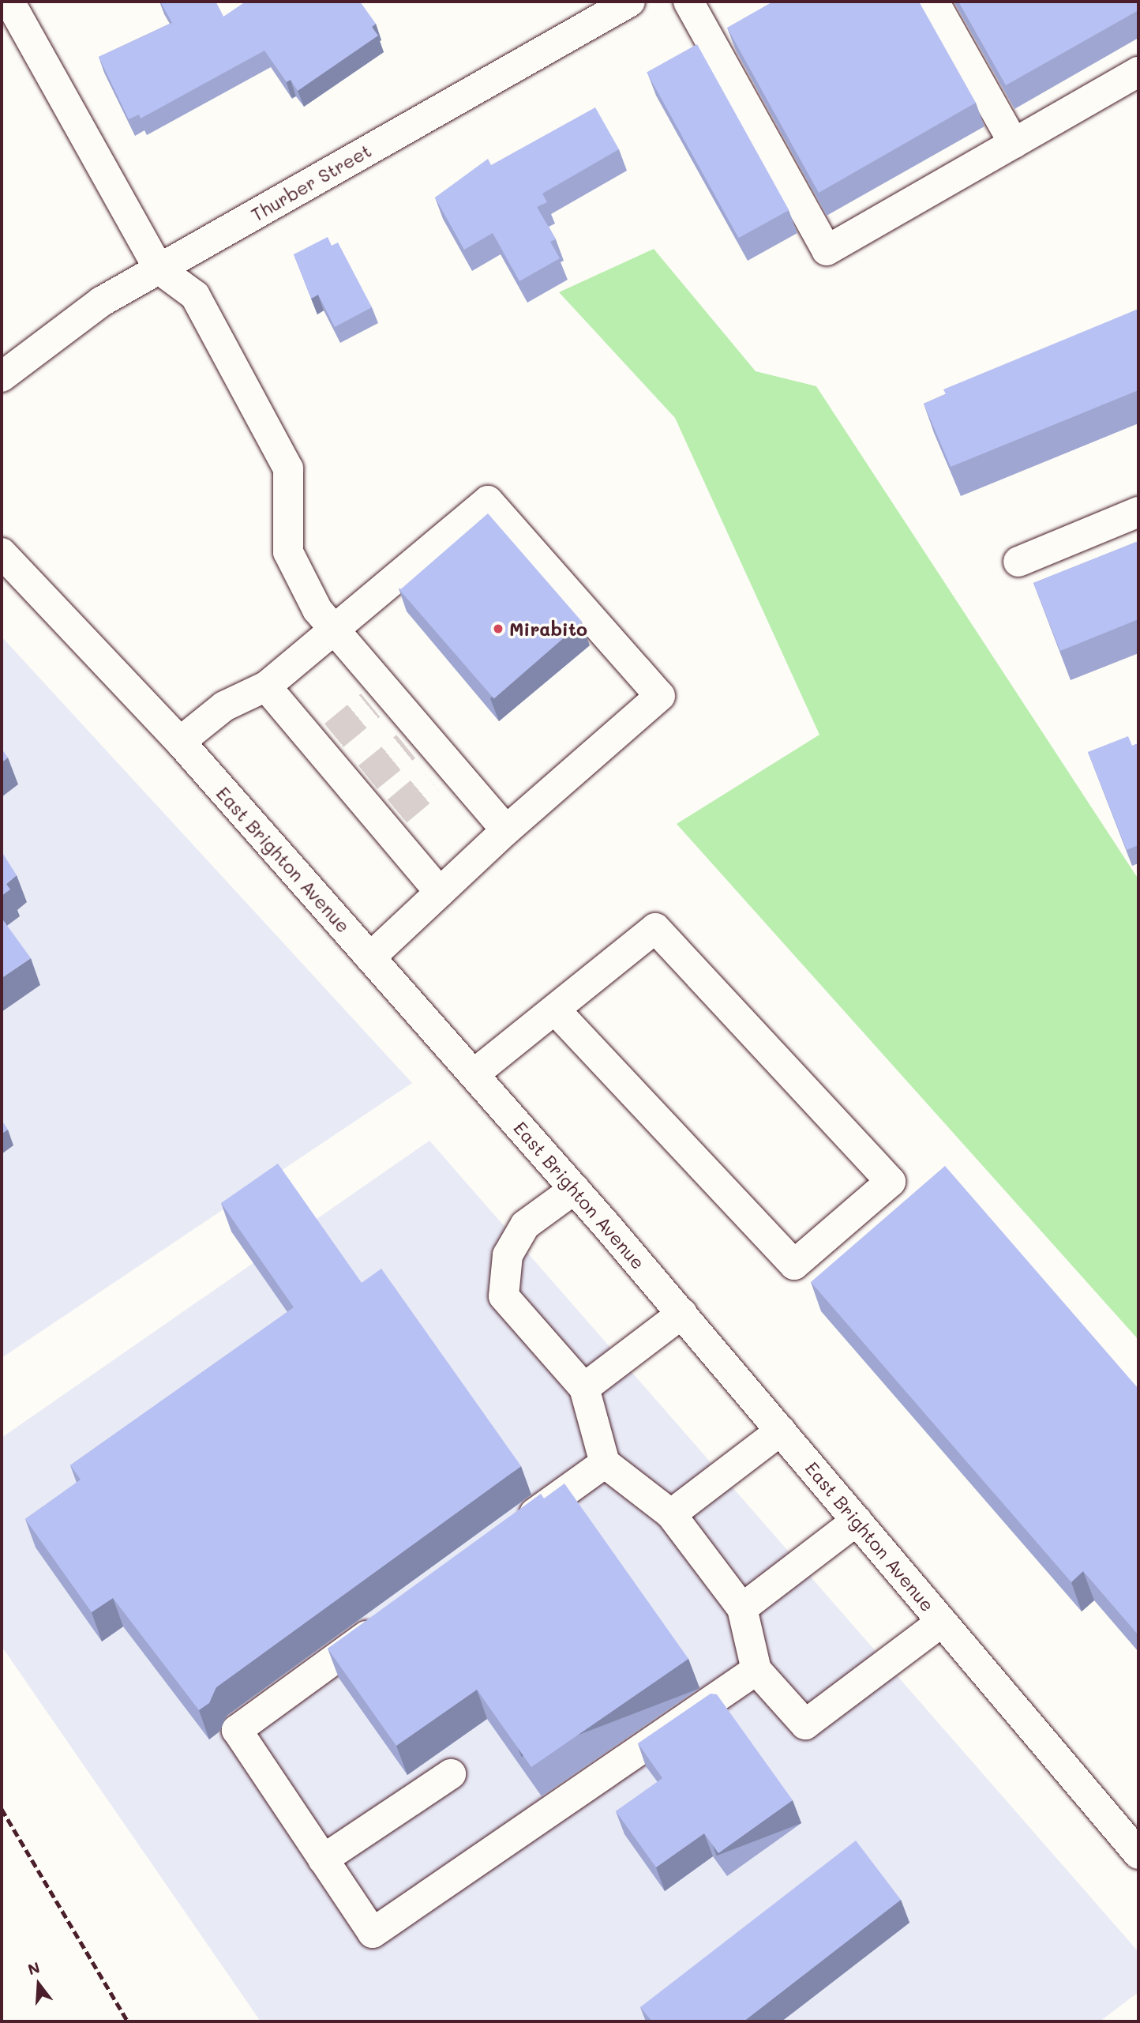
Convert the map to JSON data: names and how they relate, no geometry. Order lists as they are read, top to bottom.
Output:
{
  "streets": {
    "main road": ["Thurber Street", "East Brighton Avenue"]
  },
  "places": ["Mirabito"],
  "north": "top"
}
